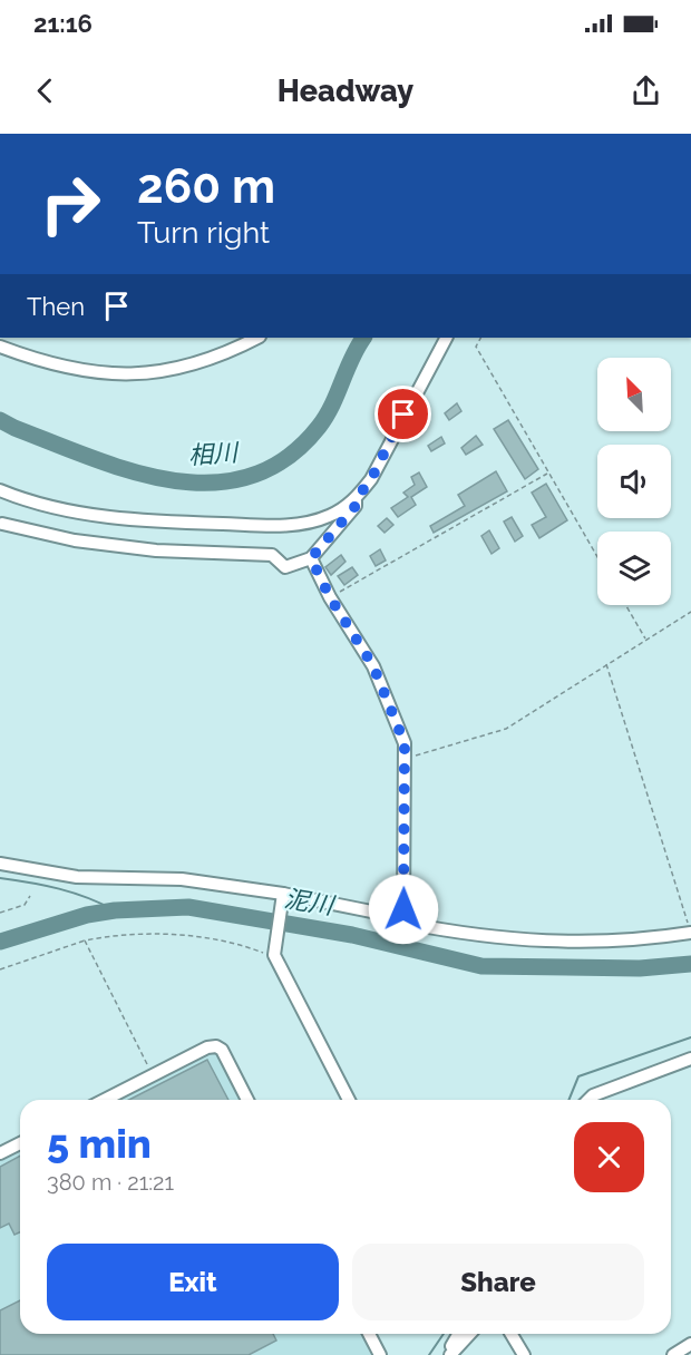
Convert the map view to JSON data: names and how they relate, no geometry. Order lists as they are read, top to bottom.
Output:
{
  "water": ["相川", "泥川"],
  "north": "top left",
  "page": {
    "status": "21:16",
    "header": "Headway",
    "turn": ["260 m", "Turn right"],
    "then": "Then",
    "heading": ["5 min", "380 m · 21:21"],
    "buttons": ["Exit", "Share"]
  }
}
